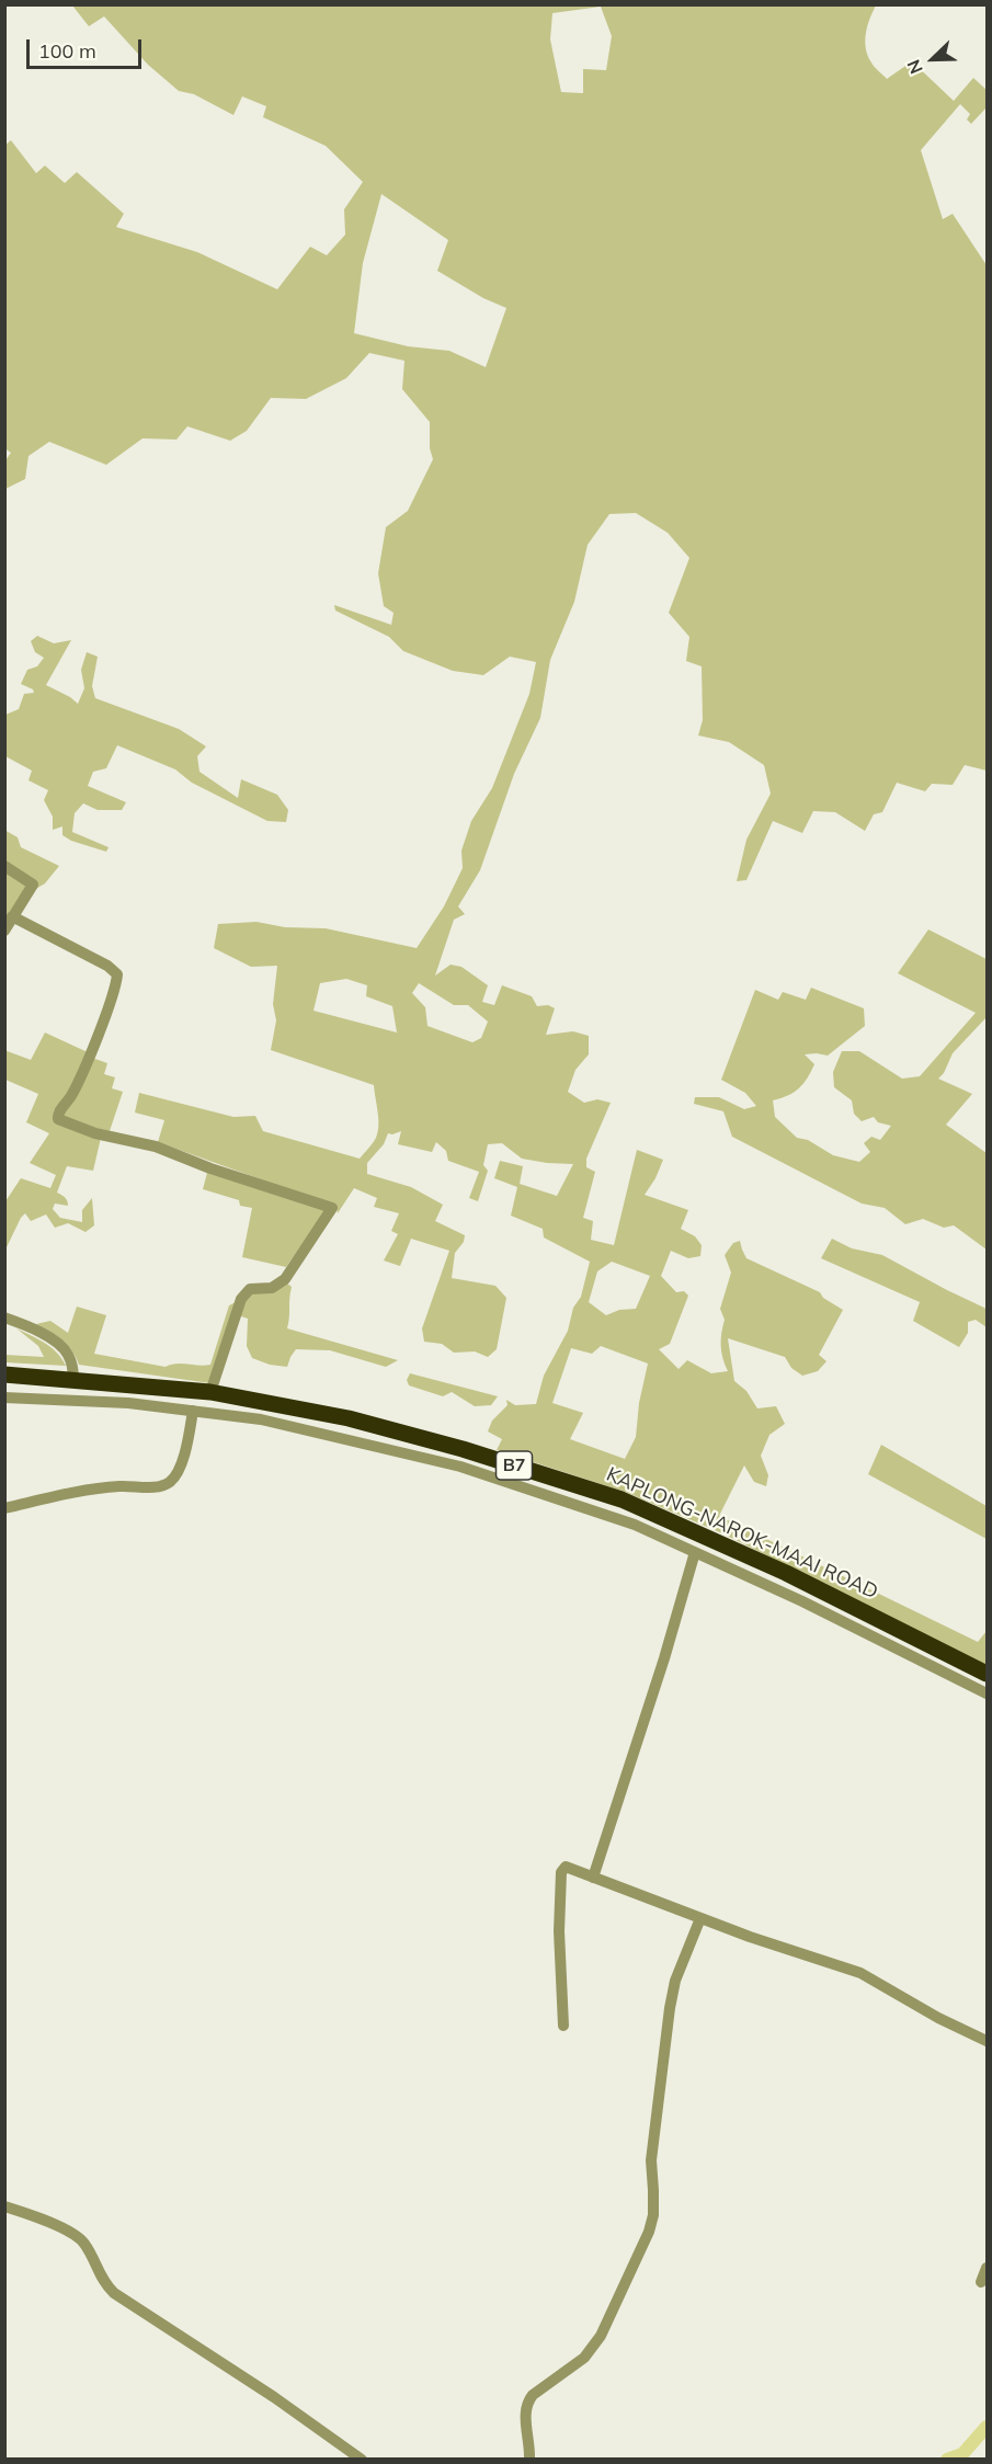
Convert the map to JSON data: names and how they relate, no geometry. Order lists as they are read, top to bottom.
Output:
{
  "streets": {
    "highway": ["B7", "KAPLONG-NAROK-MAAI ROAD"]
  },
  "scale_bar": "100 m",
  "north": "bottom left"
}
